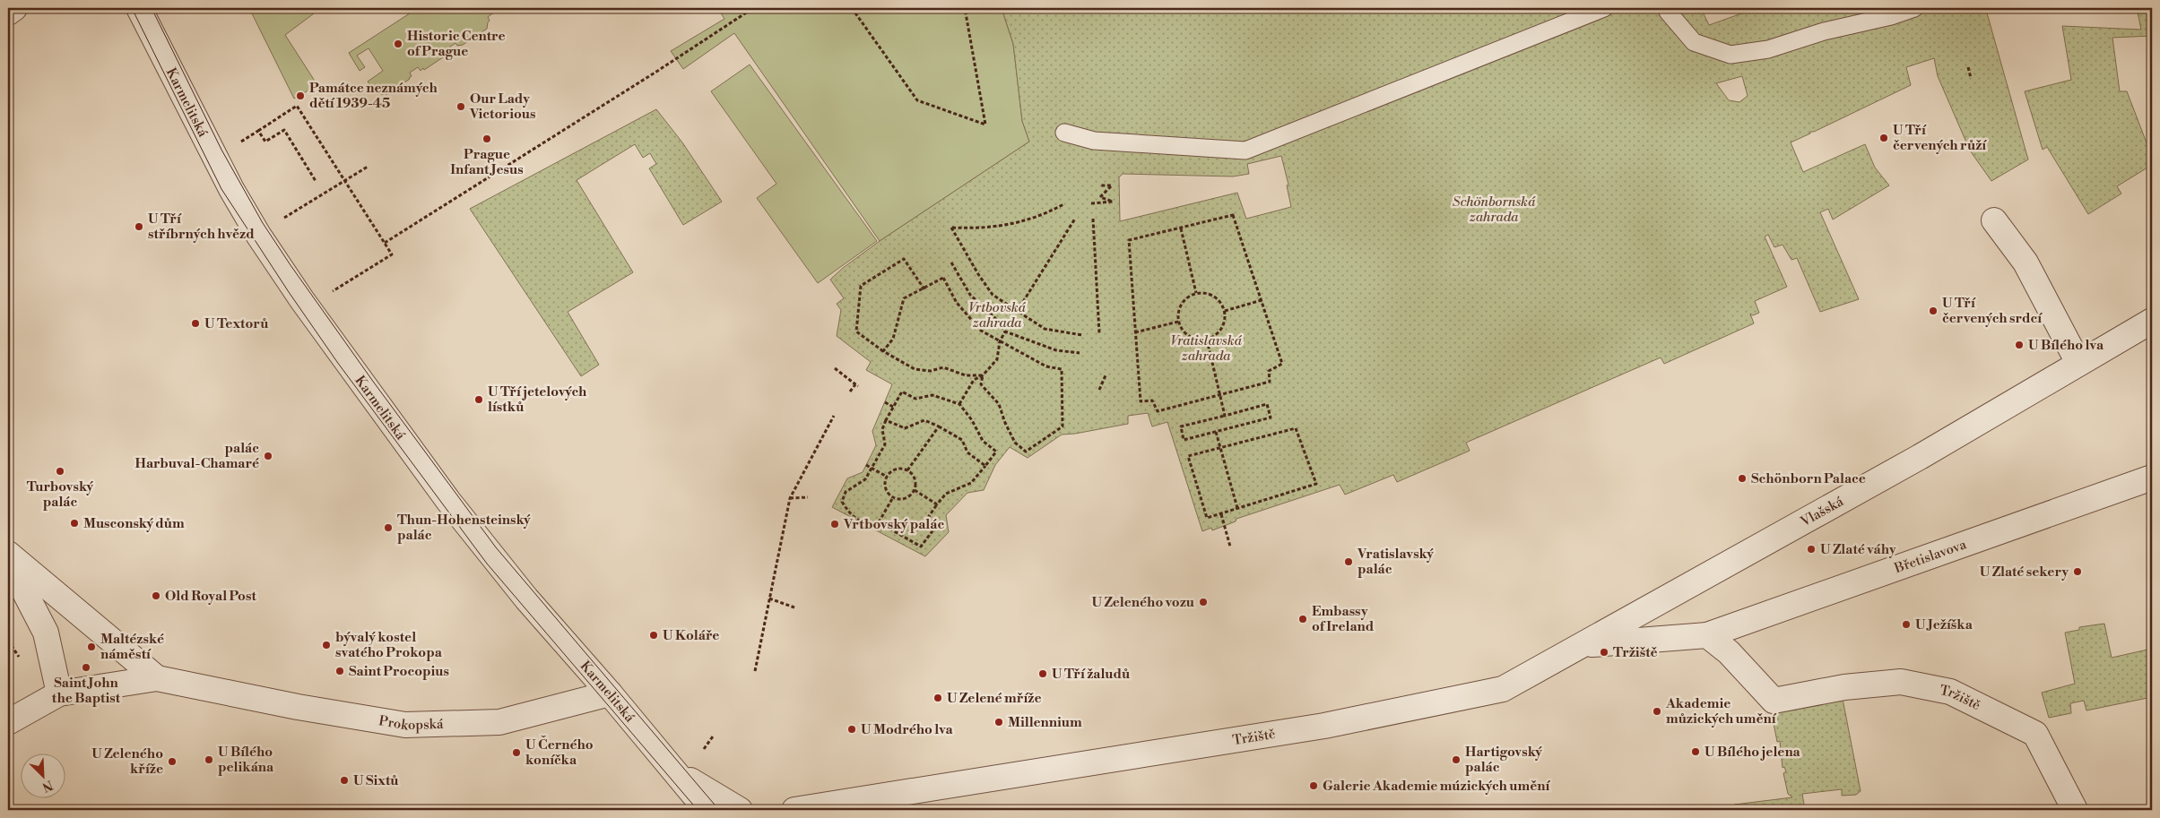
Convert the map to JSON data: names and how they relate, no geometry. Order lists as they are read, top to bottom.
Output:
{
  "streets": {
    "street": [
      "Karmelitská",
      "Vlašská",
      "Břetislavova",
      "Tržiště",
      "Prokopská"
    ]
  },
  "crossings": [
    ["Karmelitská", "Prokopská"],
    ["Vlašská", "Tržiště"],
    ["Břetislavova", "Tržiště"]
  ],
  "parks": ["Schönbornská zahrada", "Vrtbovská zahrada", "Vratislavská zahrada"],
  "places": [
    "Historic Centre of Prague",
    "Památce neznámých dětí 1939-45",
    "Our Lady Victorious",
    "U Tří červených růží",
    "Prague Infant Jesus",
    "U Tří stříbrných hvězd",
    "U Tří červených srdcí",
    "U Textorů",
    "U Bílého lva",
    "U Tří jetelových lístků",
    "palác Harbuval-Chamaré",
    "Turbovský palác",
    "Schönborn Palace",
    "Musconský dům",
    "Vrtbovský palác",
    "Thun-Hohensteinský palác",
    "U Zlaté váhy",
    "Vratislavský palác",
    "U Zlaté sekery",
    "Old Royal Post",
    "U Zeleného vozu",
    "Embassy of Ireland",
    "U Ježíška",
    "U Koláře",
    "bývalý kostel svatého Prokopa",
    "Maltézské náměstí",
    "Tržiště",
    "Saint John the Baptist",
    "Saint Procopius",
    "U Tří žaludů",
    "U Zelené mříže",
    "Akademie můzických umění",
    "Millennium",
    "U Modrého lva",
    "U Bílého jelena",
    "U Černého koníčka",
    "U Bílého pelikána",
    "Hartigovský palác",
    "U Zeleného kříže",
    "U Sixtů",
    "Galerie Akademie múzických umění"
  ],
  "north": "bottom right"
}
